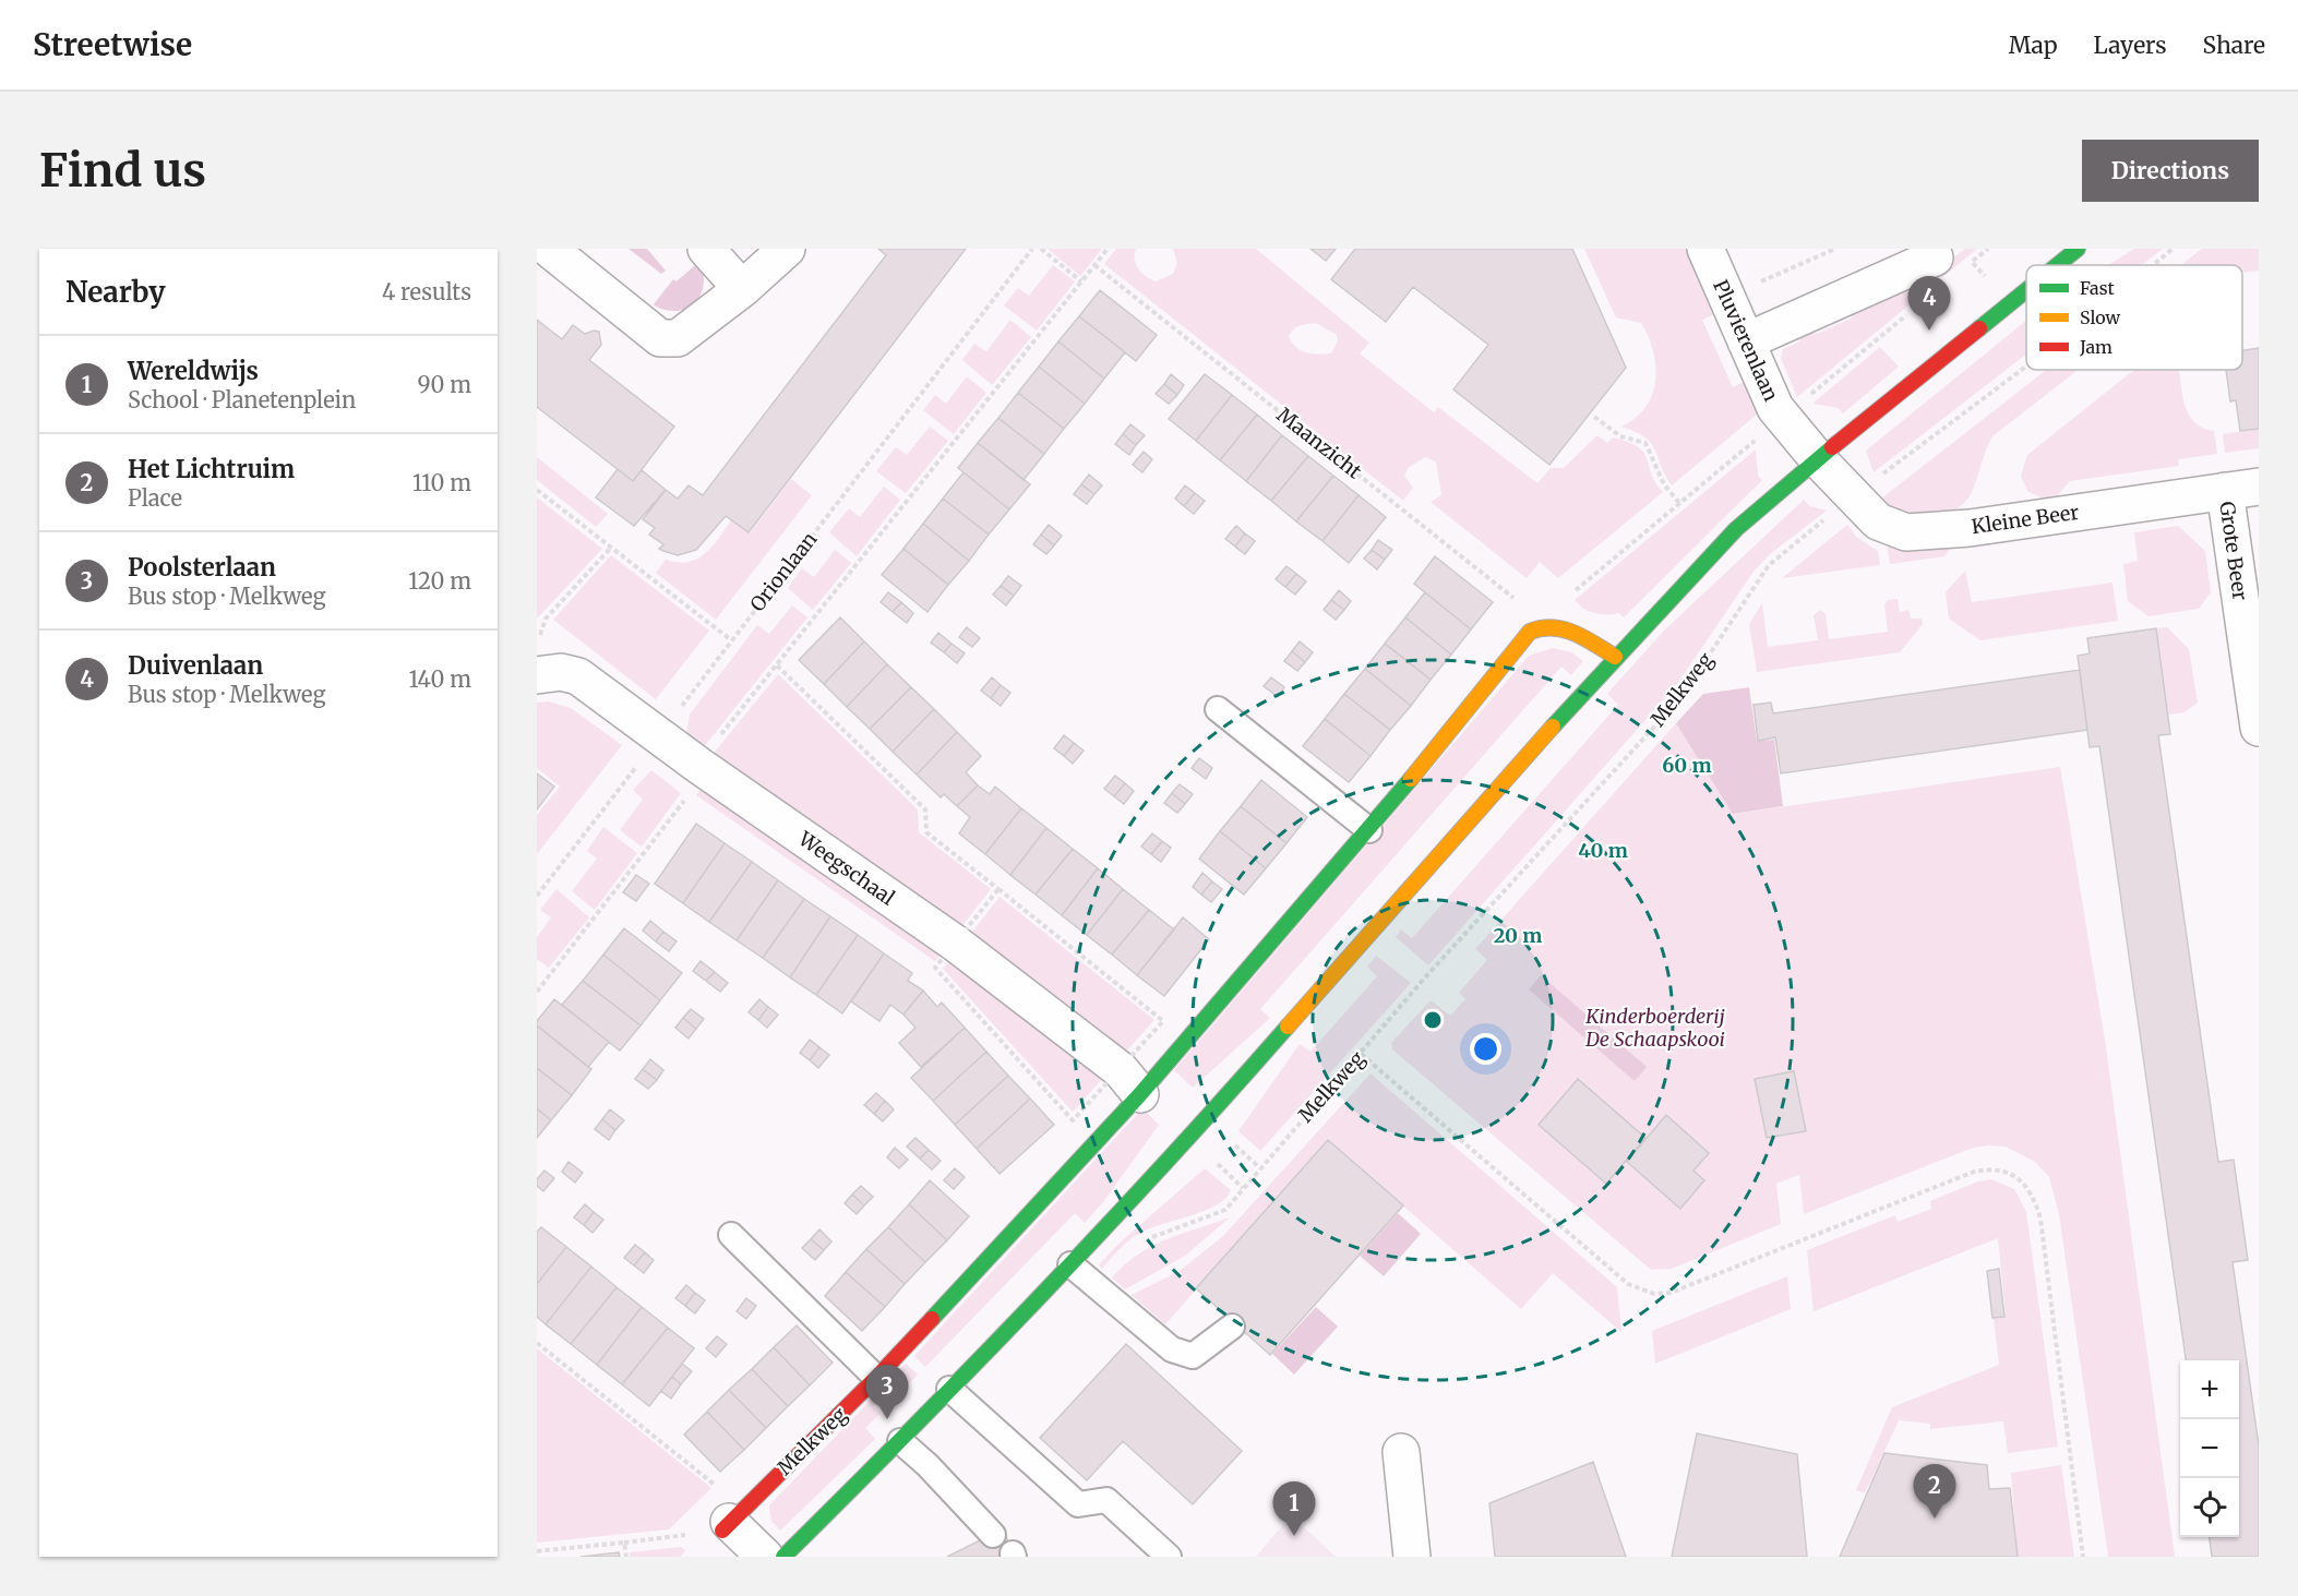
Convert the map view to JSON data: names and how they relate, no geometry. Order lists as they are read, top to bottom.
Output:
{
  "streets": {
    "street": [
      "Pluvierenlaan",
      "Kleine Beer",
      "Grote Beer",
      "Melkweg",
      "Weegschaal"
    ],
    "path": ["Maanzicht", "Orionlaan"]
  },
  "crossings": [
    ["Pluvierenlaan", "Kleine Beer"],
    ["Maanzicht", "Melkweg"],
    ["Kleine Beer", "Grote Beer"],
    ["Kleine Beer", "Melkweg"],
    ["Orionlaan", "Weegschaal"],
    ["Melkweg", "Weegschaal"]
  ],
  "parks": ["Kinderboerderij De Schaapskooi"],
  "legend": ["Fast", "Slow", "Jam"],
  "page": {
    "header": "Streetwise",
    "nav": ["Map", "Layers", "Share"],
    "buttons": "Directions",
    "title": "Find us",
    "heading": ["Nearby", "4 results"],
    "pins": [
      "4",
      "3",
      "2",
      "1"
    ],
    "list": [
      {
        "mark": "1",
        "name": "Wereldwijs",
        "note": "School · Planetenplein",
        "value": "90 m"
      },
      {
        "mark": "2",
        "name": "Het Lichtruim",
        "note": "Place",
        "value": "110 m"
      },
      {
        "mark": "3",
        "name": "Poolsterlaan",
        "note": "Bus stop · Melkweg",
        "value": "120 m"
      },
      {
        "mark": "4",
        "name": "Duivenlaan",
        "note": "Bus stop · Melkweg",
        "value": "140 m"
      }
    ],
    "map_buttons": ["+", "−"]
  },
  "rings": ["60 m", "40 m", "20 m"]
}
